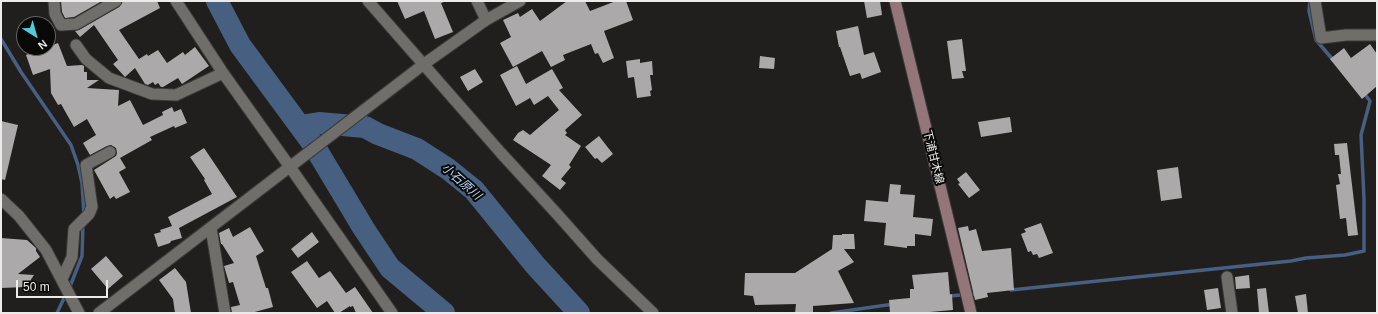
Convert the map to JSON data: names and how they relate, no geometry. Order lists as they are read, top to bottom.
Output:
{
  "streets": {
    "main road": ["下浦甘木線"]
  },
  "water": ["小石原川"],
  "scale_bar": "50 m",
  "north": "bottom right"
}
